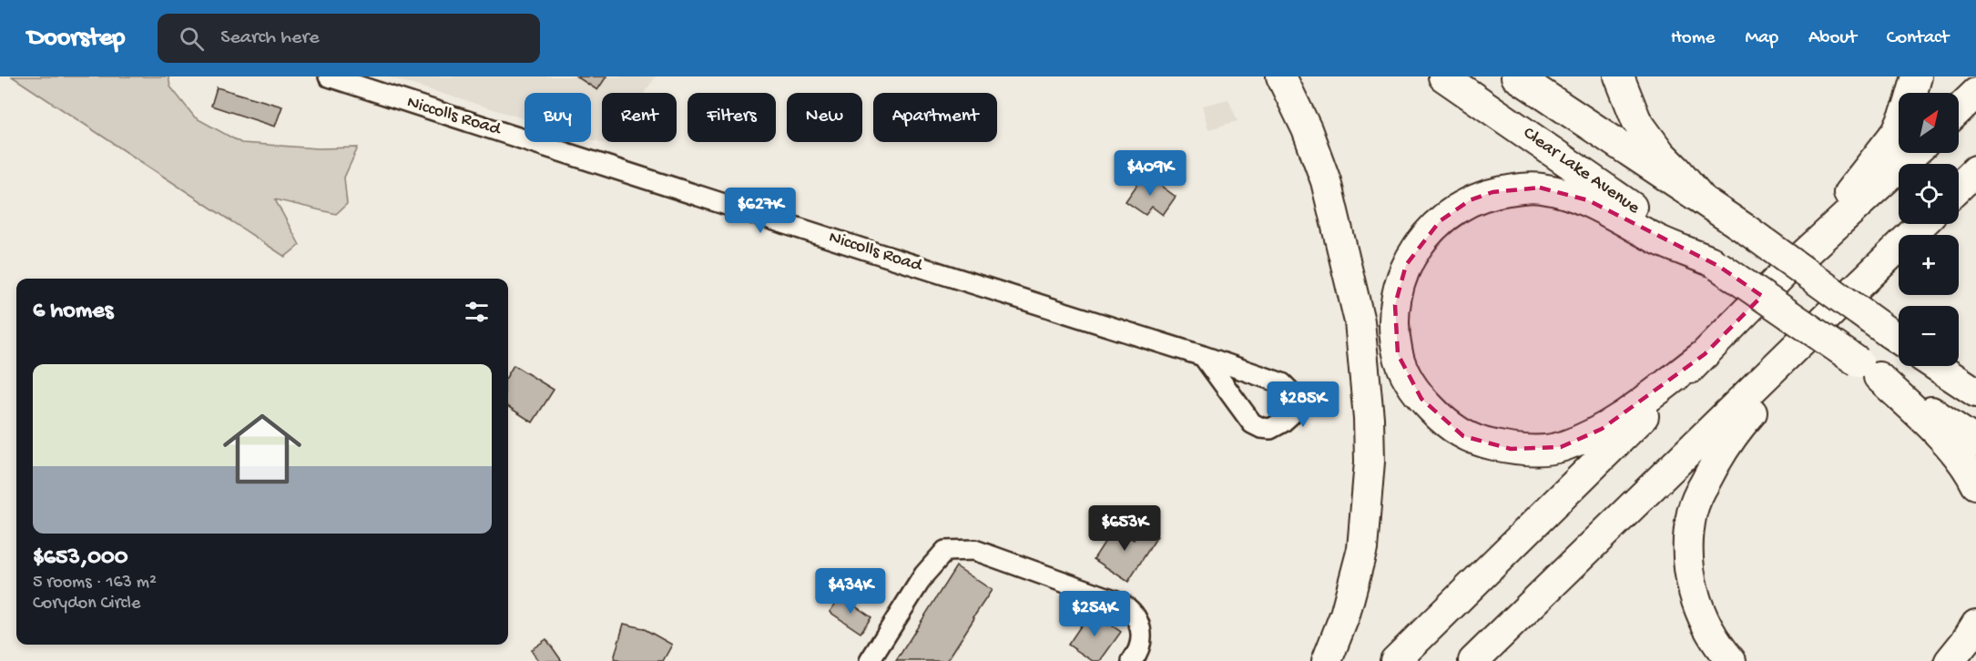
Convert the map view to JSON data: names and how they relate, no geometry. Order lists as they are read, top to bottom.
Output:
{
  "streets": {
    "highway": ["Clear Lake Avenue"],
    "street": ["Niccolls Road"]
  },
  "north": "top right",
  "page": {
    "header": "Doorstep",
    "search": "Search here",
    "nav": [
      "Home",
      "Map",
      "About",
      "Contact"
    ],
    "map_buttons": ["+", "−"],
    "chip": [
      "Buy",
      "Rent",
      "Filters",
      "New",
      "Apartment"
    ],
    "price": [
      "$409K",
      "$627K",
      "$285K",
      "$653K",
      "$434K",
      "$254K"
    ],
    "heading": "6 homes",
    "list": [
      {
        "name": "$653,000",
        "note": "5 rooms · 163 m² · Corydon Circle"
      }
    ]
  }
}
